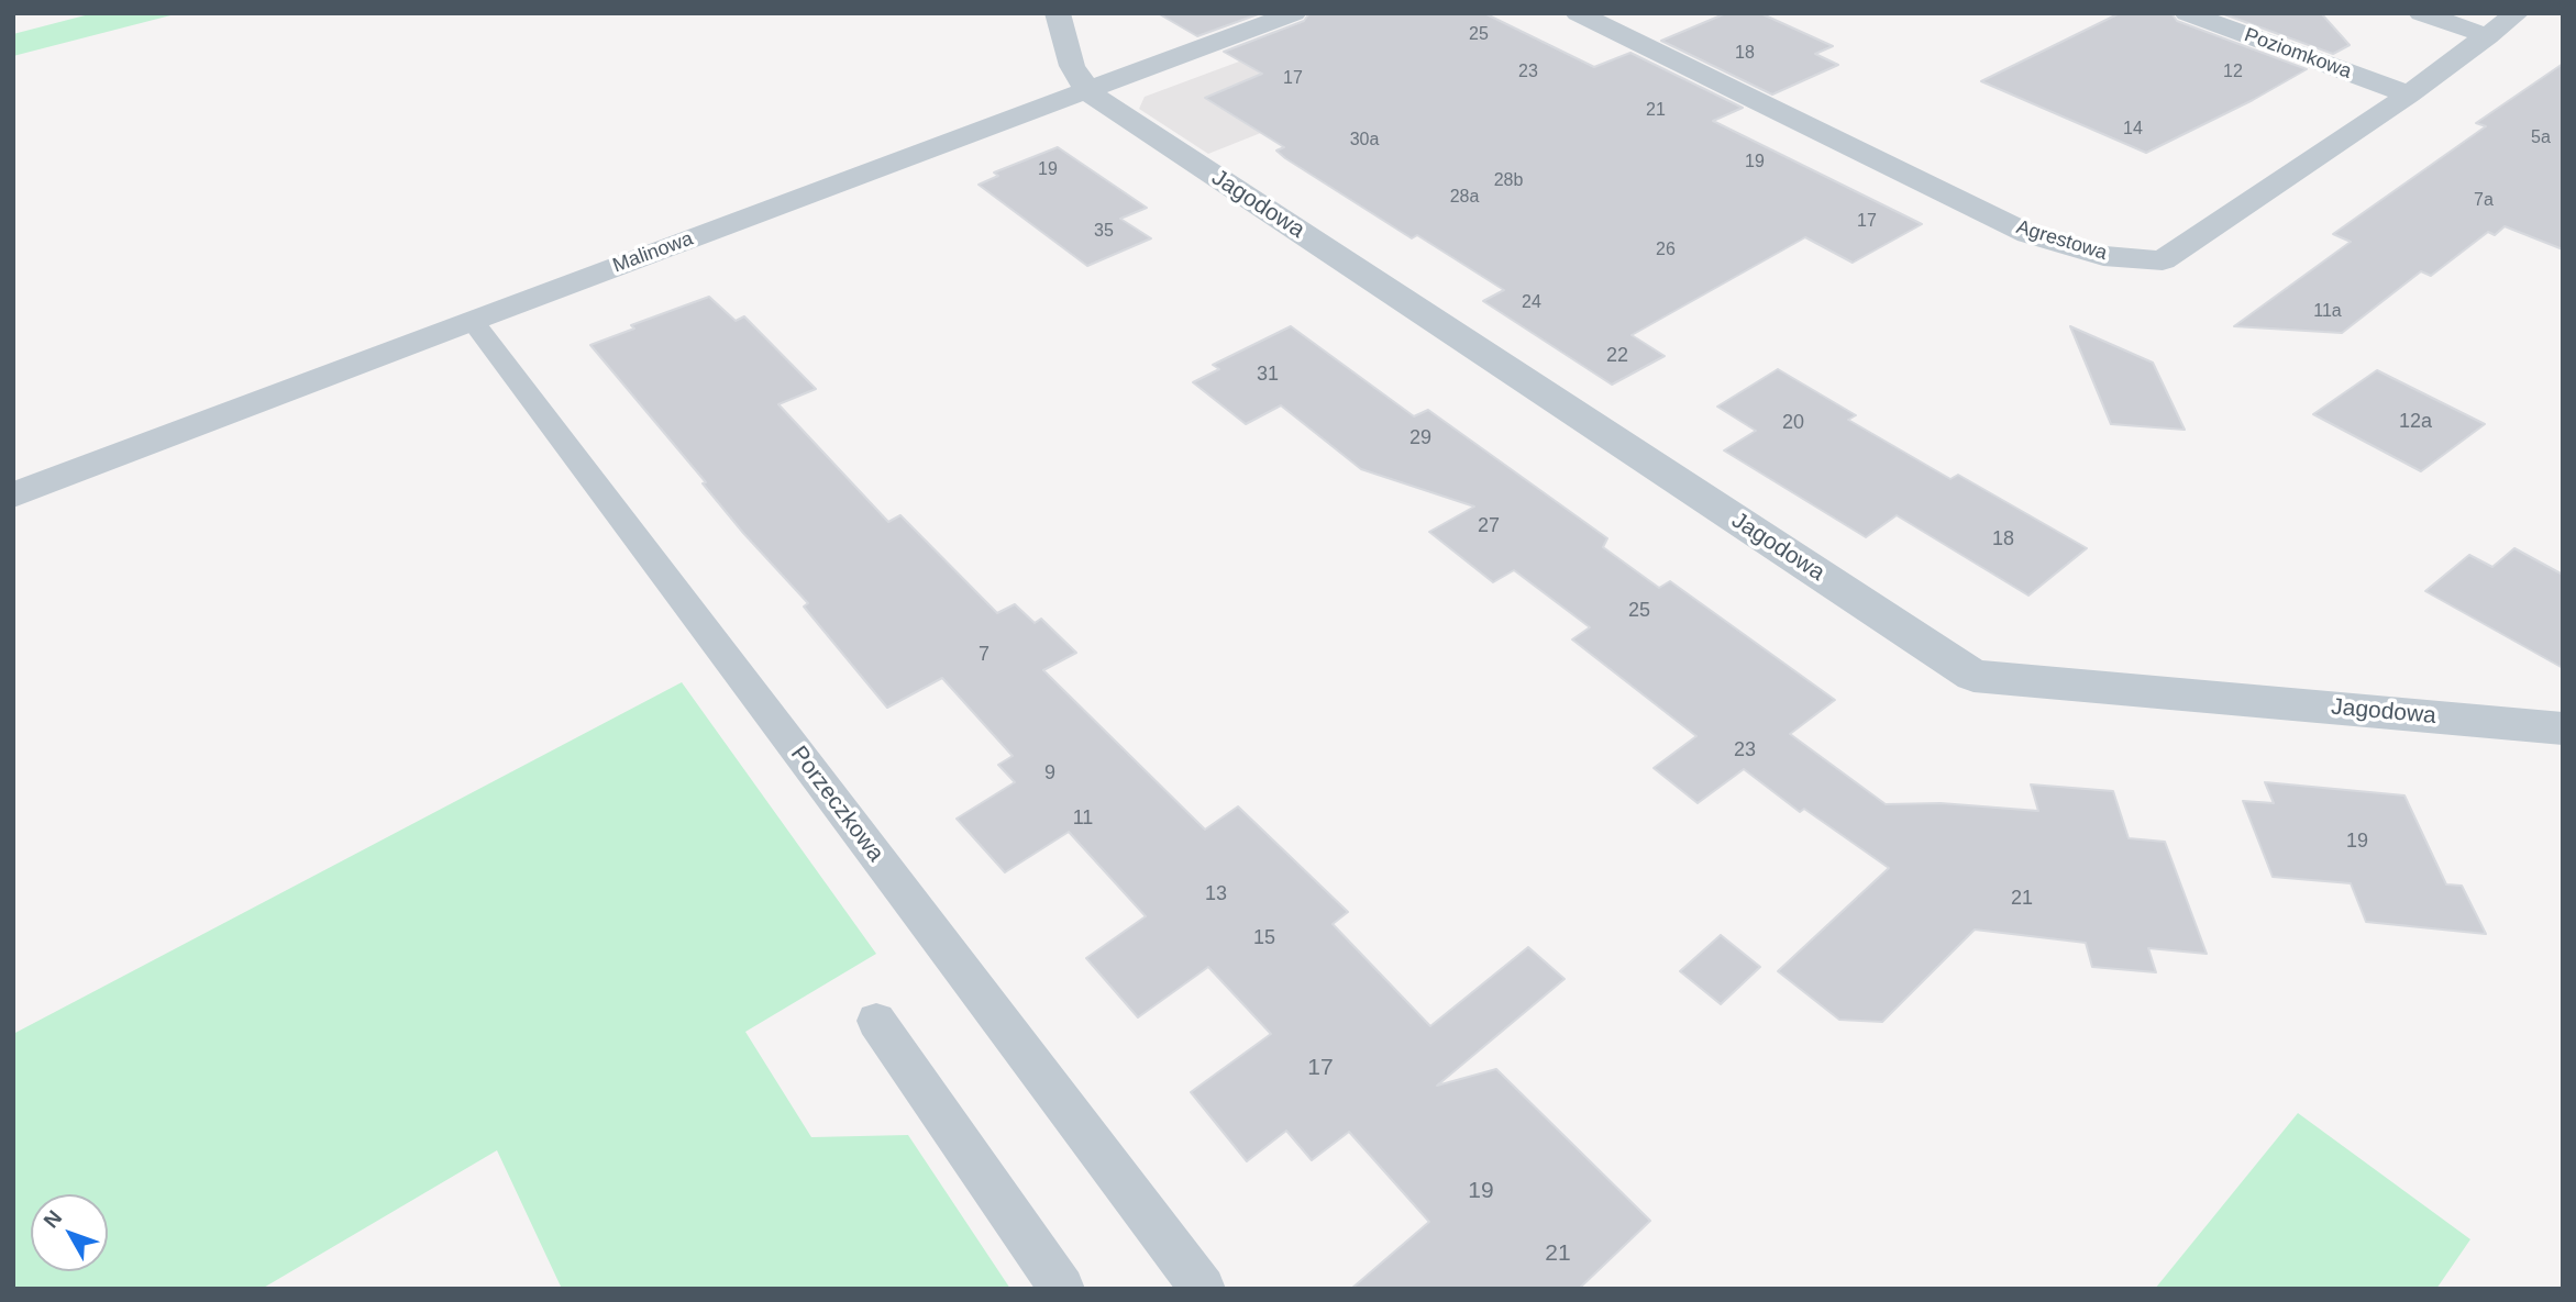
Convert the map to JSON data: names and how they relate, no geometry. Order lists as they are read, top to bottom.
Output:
{
  "streets": {
    "street": [
      "Poziomkowa",
      "Jagodowa",
      "Agrestowa",
      "Malinowa"
    ],
    "lane": ["Porzeczkowa"]
  },
  "crossings": [
    ["Poziomkowa", "Agrestowa"],
    ["Jagodowa", "Malinowa"],
    ["Malinowa", "Porzeczkowa"]
  ],
  "house_numbers": [
    "25",
    "18",
    "23",
    "12",
    "17",
    "21",
    "14",
    "5a",
    "30a",
    "19",
    "19",
    "28b",
    "28a",
    "7a",
    "17",
    "35",
    "26",
    "24",
    "11a",
    "22",
    "31",
    "12a",
    "20",
    "29",
    "27",
    "18",
    "25",
    "7",
    "23",
    "9",
    "11",
    "19",
    "13",
    "21",
    "15",
    "17",
    "19",
    "21"
  ],
  "north": "top left"
}
